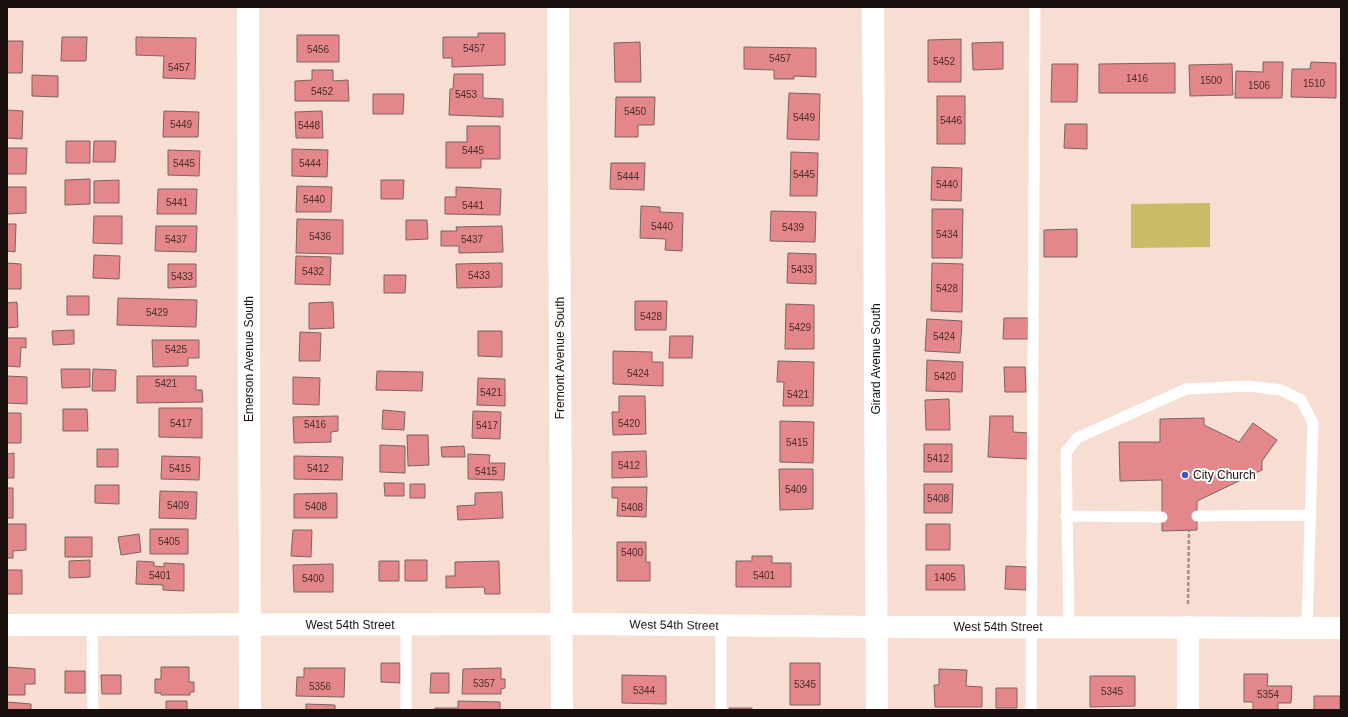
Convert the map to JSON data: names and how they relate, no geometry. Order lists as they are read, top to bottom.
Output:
{
  "streets": {
    "street": [
      "Fremont Avenue South",
      "Emerson Avenue South",
      "Girard Avenue South",
      "West 54th Street"
    ]
  },
  "crossings": [
    ["Fremont Avenue South", "West 54th Street"],
    ["Emerson Avenue South", "West 54th Street"],
    ["Girard Avenue South", "West 54th Street"]
  ],
  "places": ["City Church"],
  "house_numbers": [
    "5457",
    "5456",
    "5457",
    "5452",
    "5457",
    "1416",
    "1500",
    "1510",
    "1506",
    "5452",
    "5453",
    "5450",
    "5449",
    "5446",
    "5449",
    "5448",
    "5445",
    "5445",
    "5444",
    "5445",
    "5444",
    "5440",
    "5440",
    "5441",
    "5441",
    "5440",
    "5439",
    "5434",
    "5436",
    "5437",
    "5437",
    "5433",
    "5432",
    "5433",
    "5433",
    "5428",
    "5429",
    "5428",
    "5429",
    "5424",
    "5425",
    "5424",
    "5420",
    "5421",
    "5421",
    "5421",
    "5417",
    "5420",
    "5416",
    "5417",
    "5415",
    "5412",
    "5412",
    "5415",
    "5412",
    "5415",
    "5409",
    "5408",
    "5409",
    "5408",
    "5408",
    "5405",
    "5400",
    "5401",
    "5401",
    "1405",
    "5400",
    "5357",
    "5345",
    "5356",
    "5344",
    "5345",
    "5354"
  ]
}
